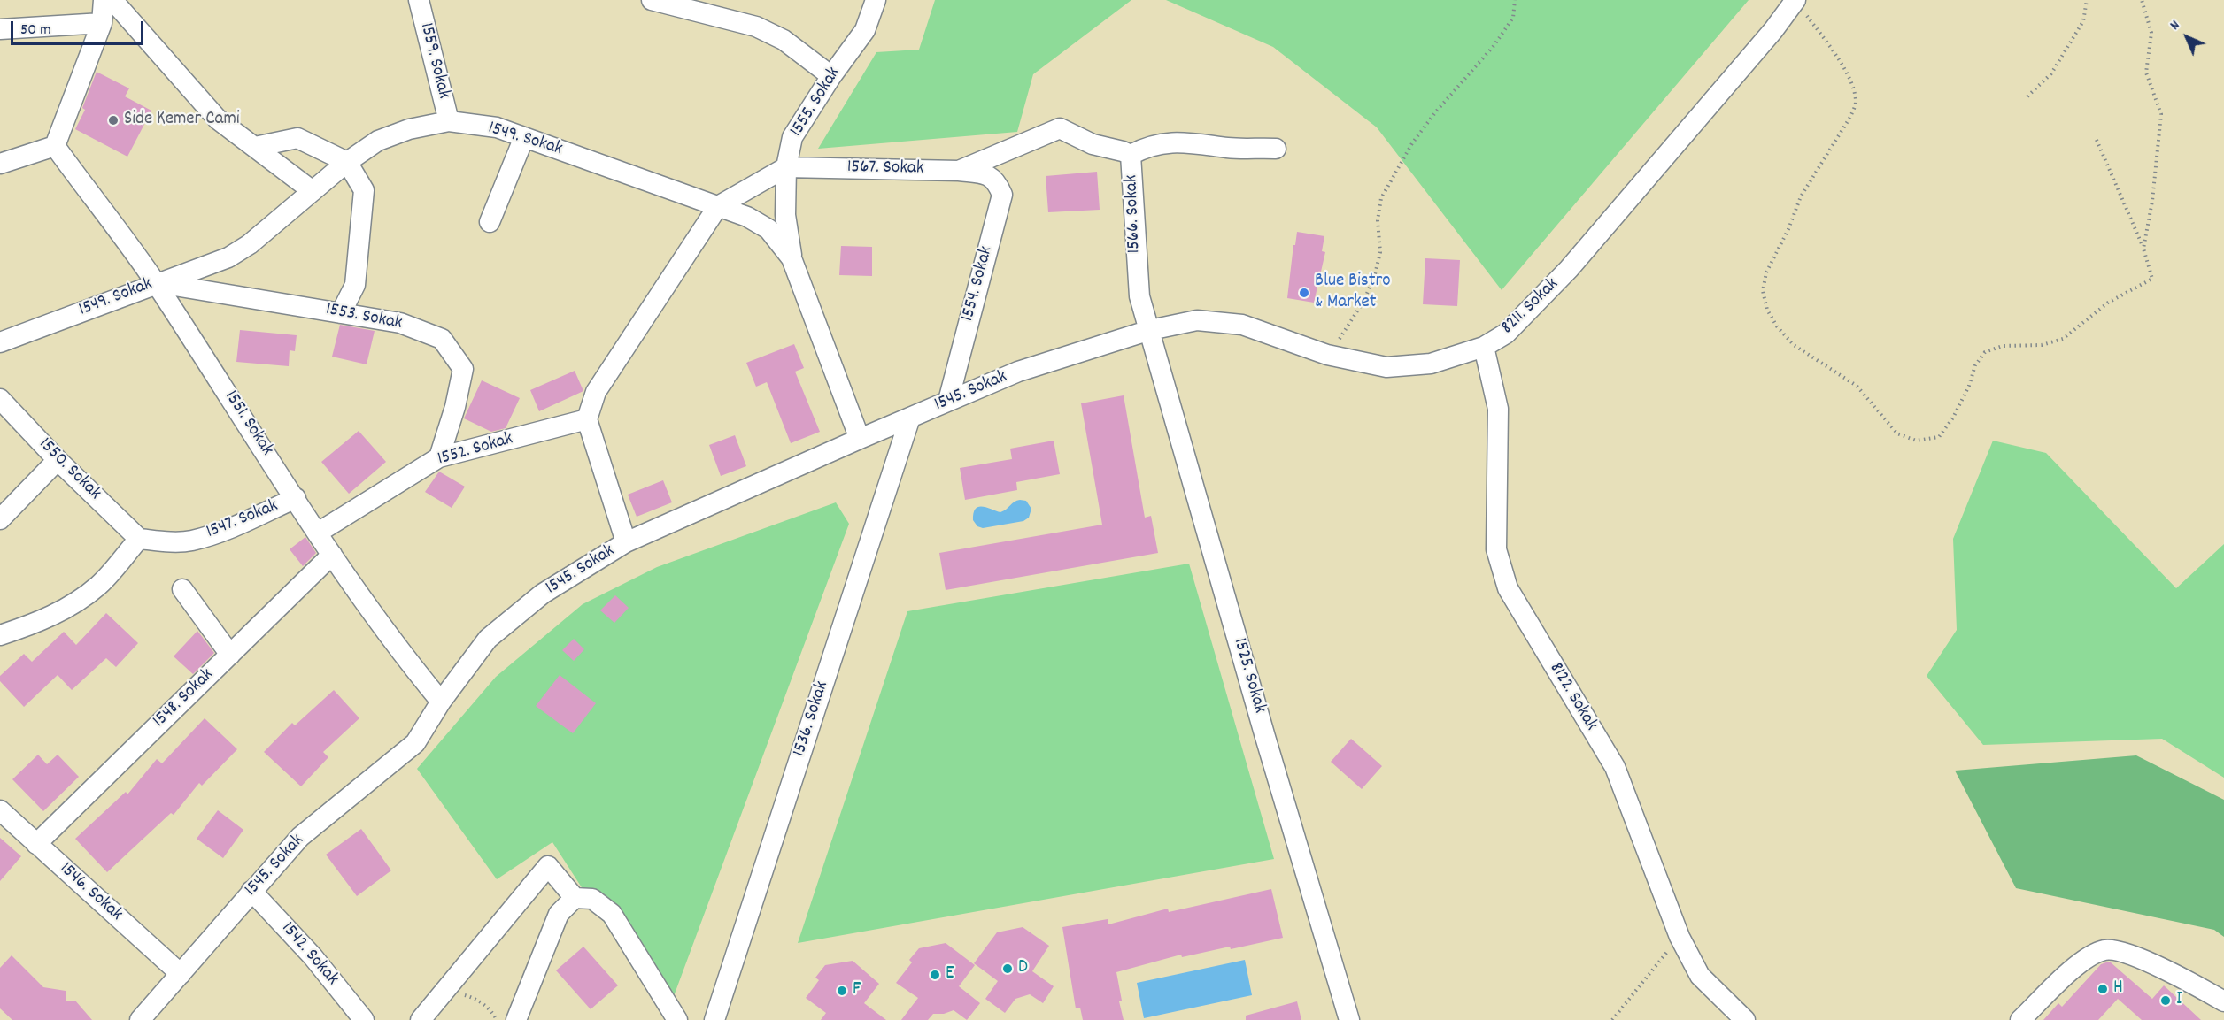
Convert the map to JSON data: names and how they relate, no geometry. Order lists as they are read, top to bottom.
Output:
{
  "streets": {
    "street": [
      "1559. Sokak",
      "1555. Sokak",
      "1549. Sokak",
      "1567. Sokak",
      "1566. Sokak",
      "1554. Sokak",
      "8211. Sokak",
      "1553. Sokak",
      "1545. Sokak",
      "1551. Sokak",
      "1552. Sokak",
      "1550. Sokak",
      "1547. Sokak",
      "1525. Sokak",
      "8122. Sokak",
      "1548. Sokak",
      "1536. Sokak",
      "1546. Sokak",
      "1542. Sokak"
    ]
  },
  "crossings": [
    ["1559. Sokak", "1549. Sokak"],
    ["1555. Sokak", "1549. Sokak"],
    ["1555. Sokak", "1567. Sokak"],
    ["1549. Sokak", "1553. Sokak"],
    ["1549. Sokak", "1545. Sokak"],
    ["1549. Sokak", "1551. Sokak"],
    ["1567. Sokak", "1566. Sokak"],
    ["1567. Sokak", "1554. Sokak"],
    ["1566. Sokak", "8211. Sokak"],
    ["1566. Sokak", "1545. Sokak"],
    ["1566. Sokak", "1525. Sokak"],
    ["1554. Sokak", "1545. Sokak"],
    ["8211. Sokak", "1545. Sokak"],
    ["8211. Sokak", "1525. Sokak"],
    ["8211. Sokak", "8122. Sokak"],
    ["1553. Sokak", "1551. Sokak"],
    ["1553. Sokak", "1552. Sokak"],
    ["1545. Sokak", "1551. Sokak"],
    ["1545. Sokak", "1525. Sokak"],
    ["1545. Sokak", "1536. Sokak"],
    ["1545. Sokak", "1546. Sokak"],
    ["1545. Sokak", "1542. Sokak"],
    ["1551. Sokak", "1552. Sokak"],
    ["1551. Sokak", "1547. Sokak"],
    ["1551. Sokak", "1548. Sokak"],
    ["1550. Sokak", "1547. Sokak"],
    ["1548. Sokak", "1546. Sokak"]
  ],
  "places": [
    "Side Kemer Cami",
    "Blue Bistro & Market",
    "D",
    "E",
    "H",
    "F",
    "I"
  ],
  "scale_bar": "50 m",
  "north": "top left"
}
